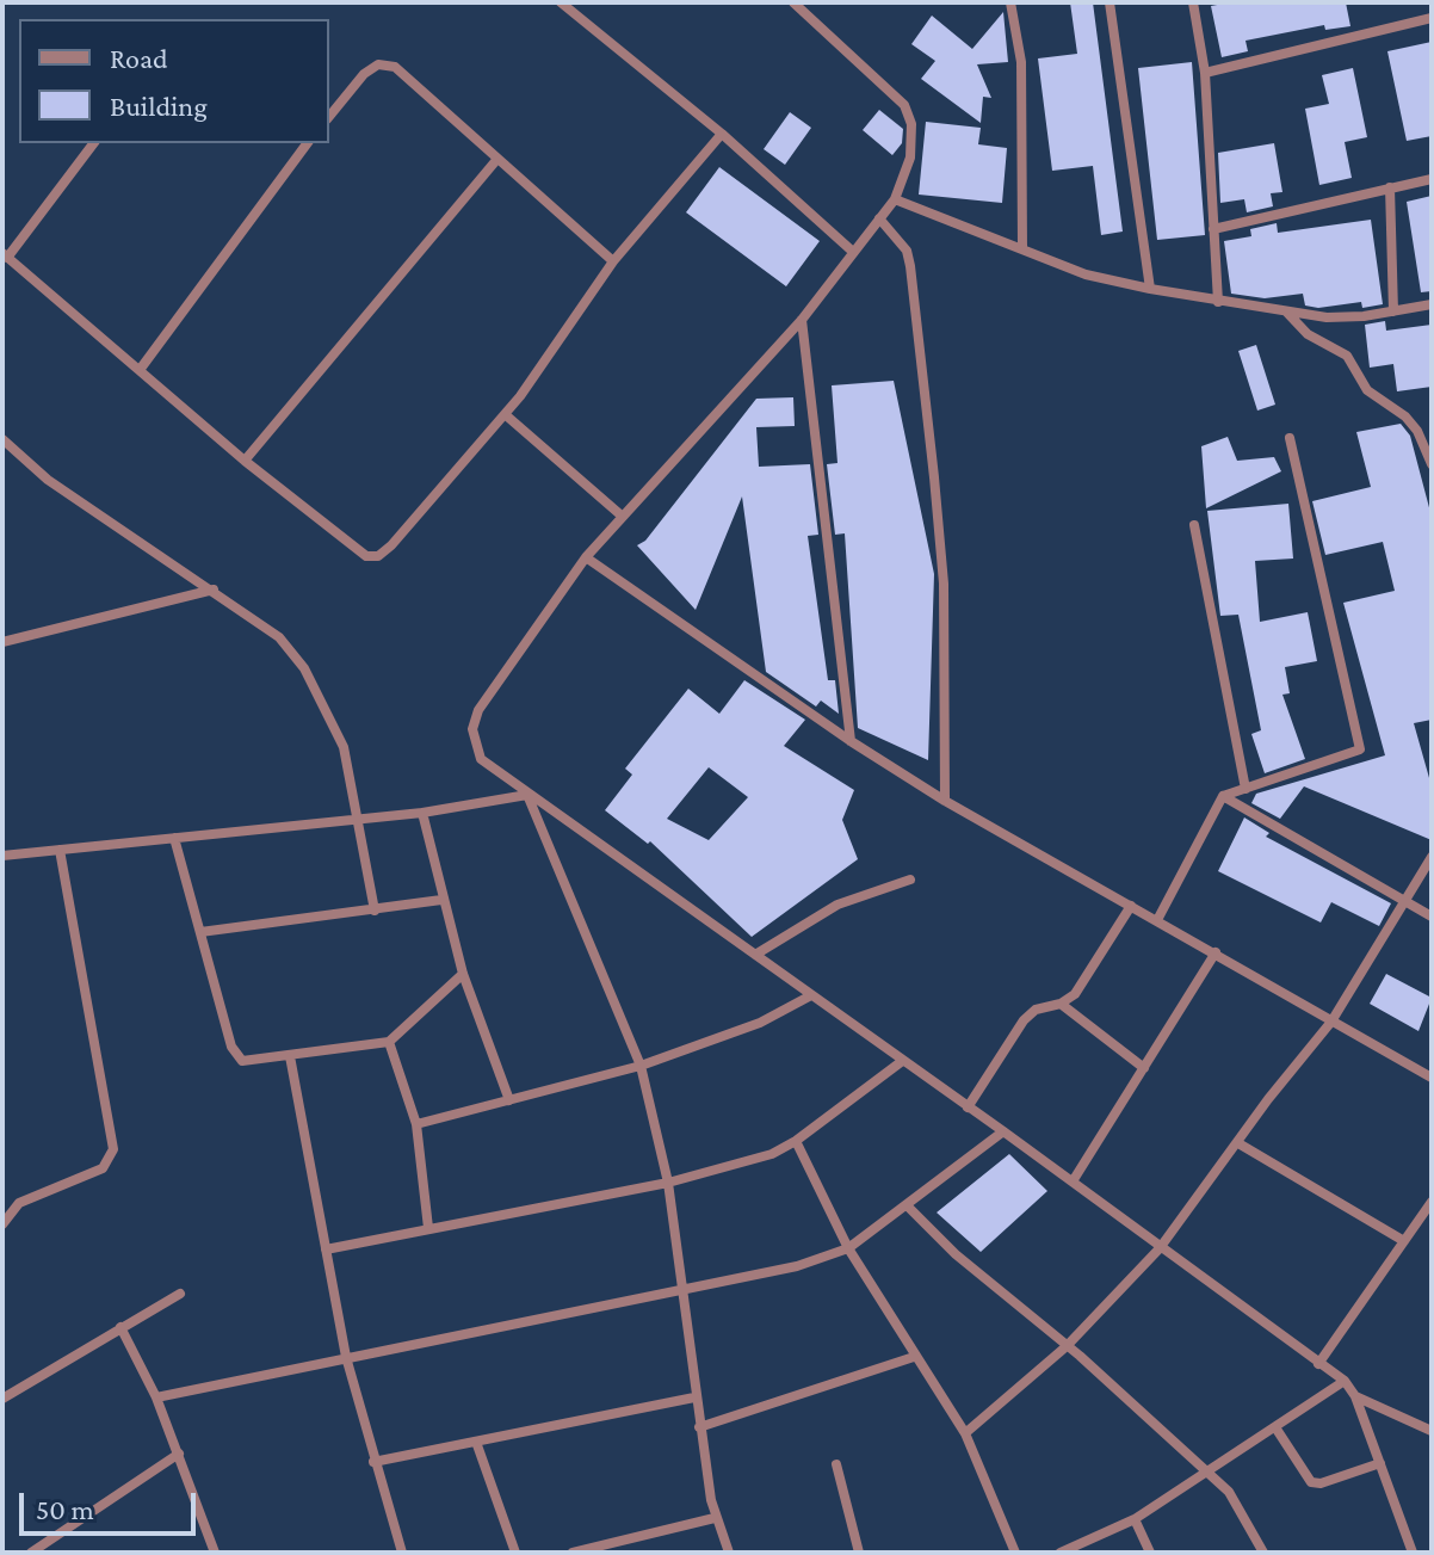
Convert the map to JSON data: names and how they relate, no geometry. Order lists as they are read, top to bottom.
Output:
{
  "legend": ["Road", "Building"],
  "scale_bar": "50 m"
}
